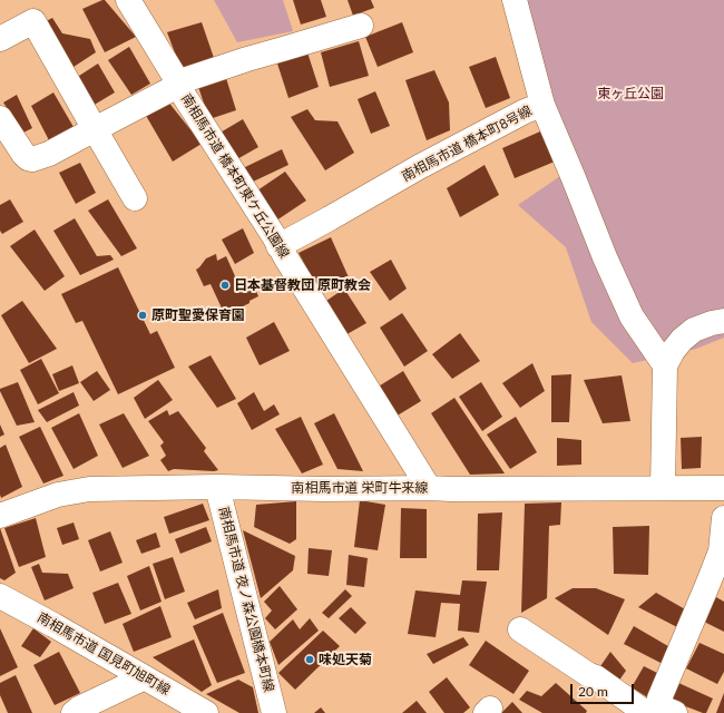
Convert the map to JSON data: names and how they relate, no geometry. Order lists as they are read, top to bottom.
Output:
{
  "streets": {
    "street": [
      "南相馬市道 橋本町8号線",
      "南相馬市道 橋本町東ケ丘公園線",
      "南相馬市道 栄町牛来線",
      "南相馬市道 夜ノ森公園橋本町線",
      "南相馬市道 国見町旭町線"
    ]
  },
  "crossings": [
    ["南相馬市道 橋本町8号線", "南相馬市道 橋本町東ケ丘公園線"],
    ["南相馬市道 橋本町東ケ丘公園線", "南相馬市道 栄町牛来線"],
    ["南相馬市道 栄町牛来線", "南相馬市道 夜ノ森公園橋本町線"]
  ],
  "parks": ["東ヶ丘公園"],
  "places": ["日本基督教団 原町教会", "原町聖愛保育園", "味処天菊"],
  "scale_bar": "20 m"
}
